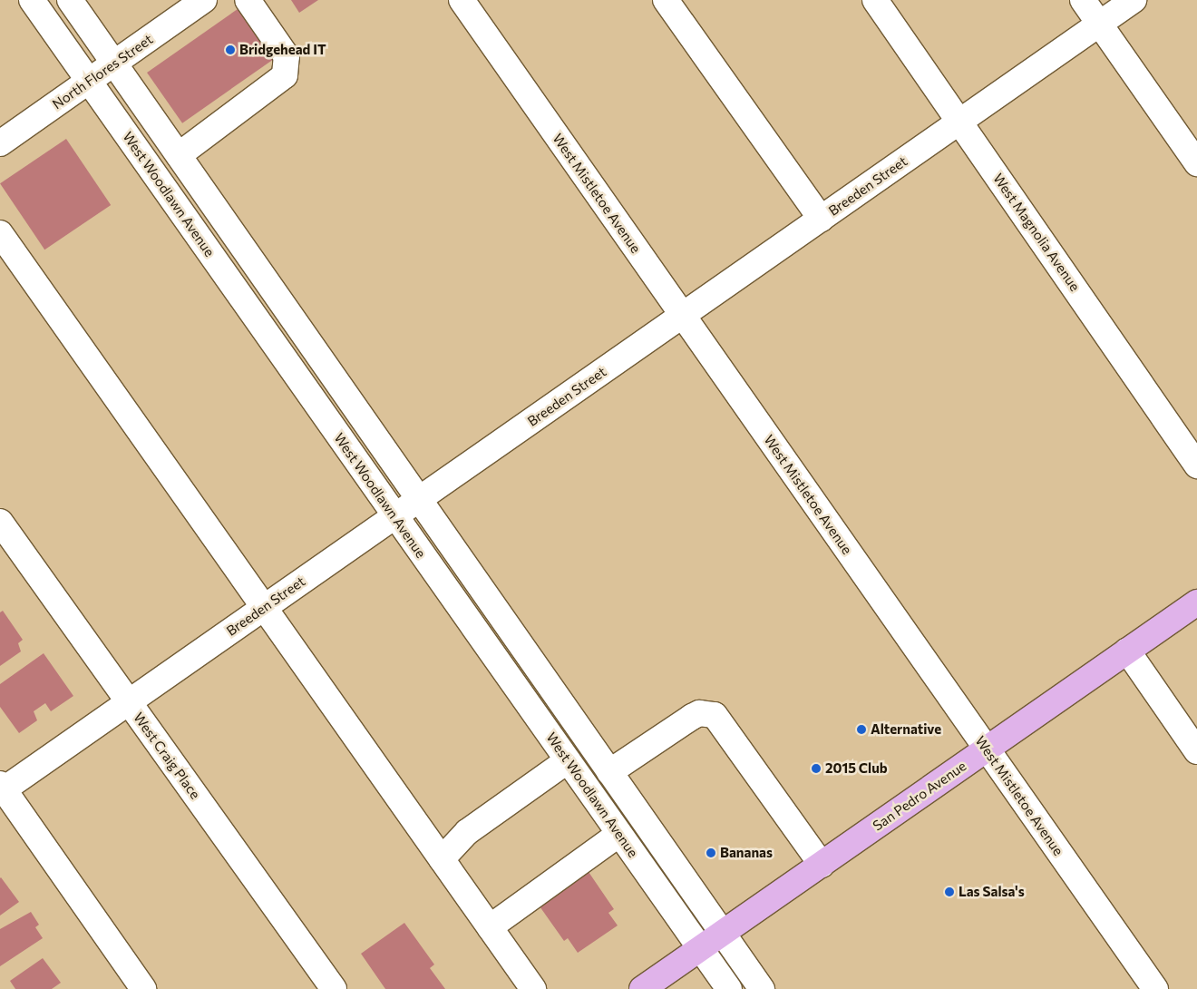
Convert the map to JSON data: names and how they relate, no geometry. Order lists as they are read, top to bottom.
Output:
{
  "streets": {
    "main road": ["San Pedro Avenue"],
    "street": [
      "North Flores Street",
      "Breeden Street",
      "West Mistletoe Avenue",
      "West Woodlawn Avenue",
      "West Magnolia Avenue",
      "West Craig Place"
    ]
  },
  "crossings": [
    ["North Flores Street", "West Woodlawn Avenue"],
    ["Breeden Street", "West Mistletoe Avenue"],
    ["Breeden Street", "West Woodlawn Avenue"],
    ["Breeden Street", "West Magnolia Avenue"],
    ["Breeden Street", "West Craig Place"],
    ["West Mistletoe Avenue", "San Pedro Avenue"],
    ["West Woodlawn Avenue", "San Pedro Avenue"]
  ],
  "places": [
    "Bridgehead IT",
    "Alternative",
    "2015 Club",
    "Bananas",
    "Las Salsa's"
  ]
}
